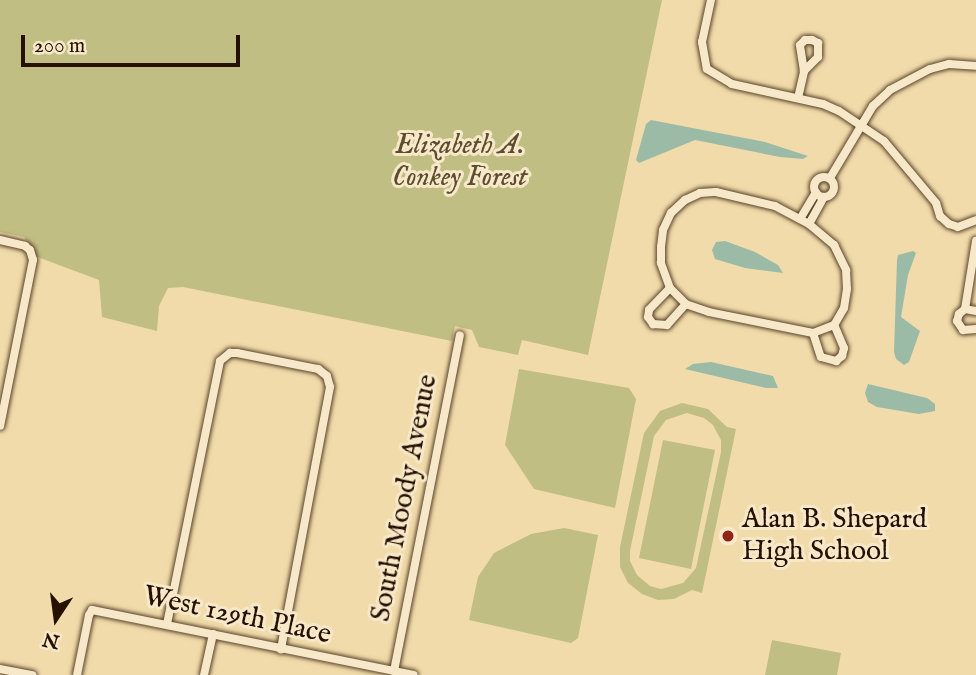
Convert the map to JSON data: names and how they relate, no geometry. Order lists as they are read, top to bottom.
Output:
{
  "streets": {
    "street": ["South Moody Avenue", "West 129th Place"]
  },
  "crossings": [
    ["South Moody Avenue", "West 129th Place"]
  ],
  "parks": ["Elizabeth A. Conkey Forest"],
  "places": ["Alan B. Shepard High School"],
  "scale_bar": "200 m",
  "north": "bottom"
}
